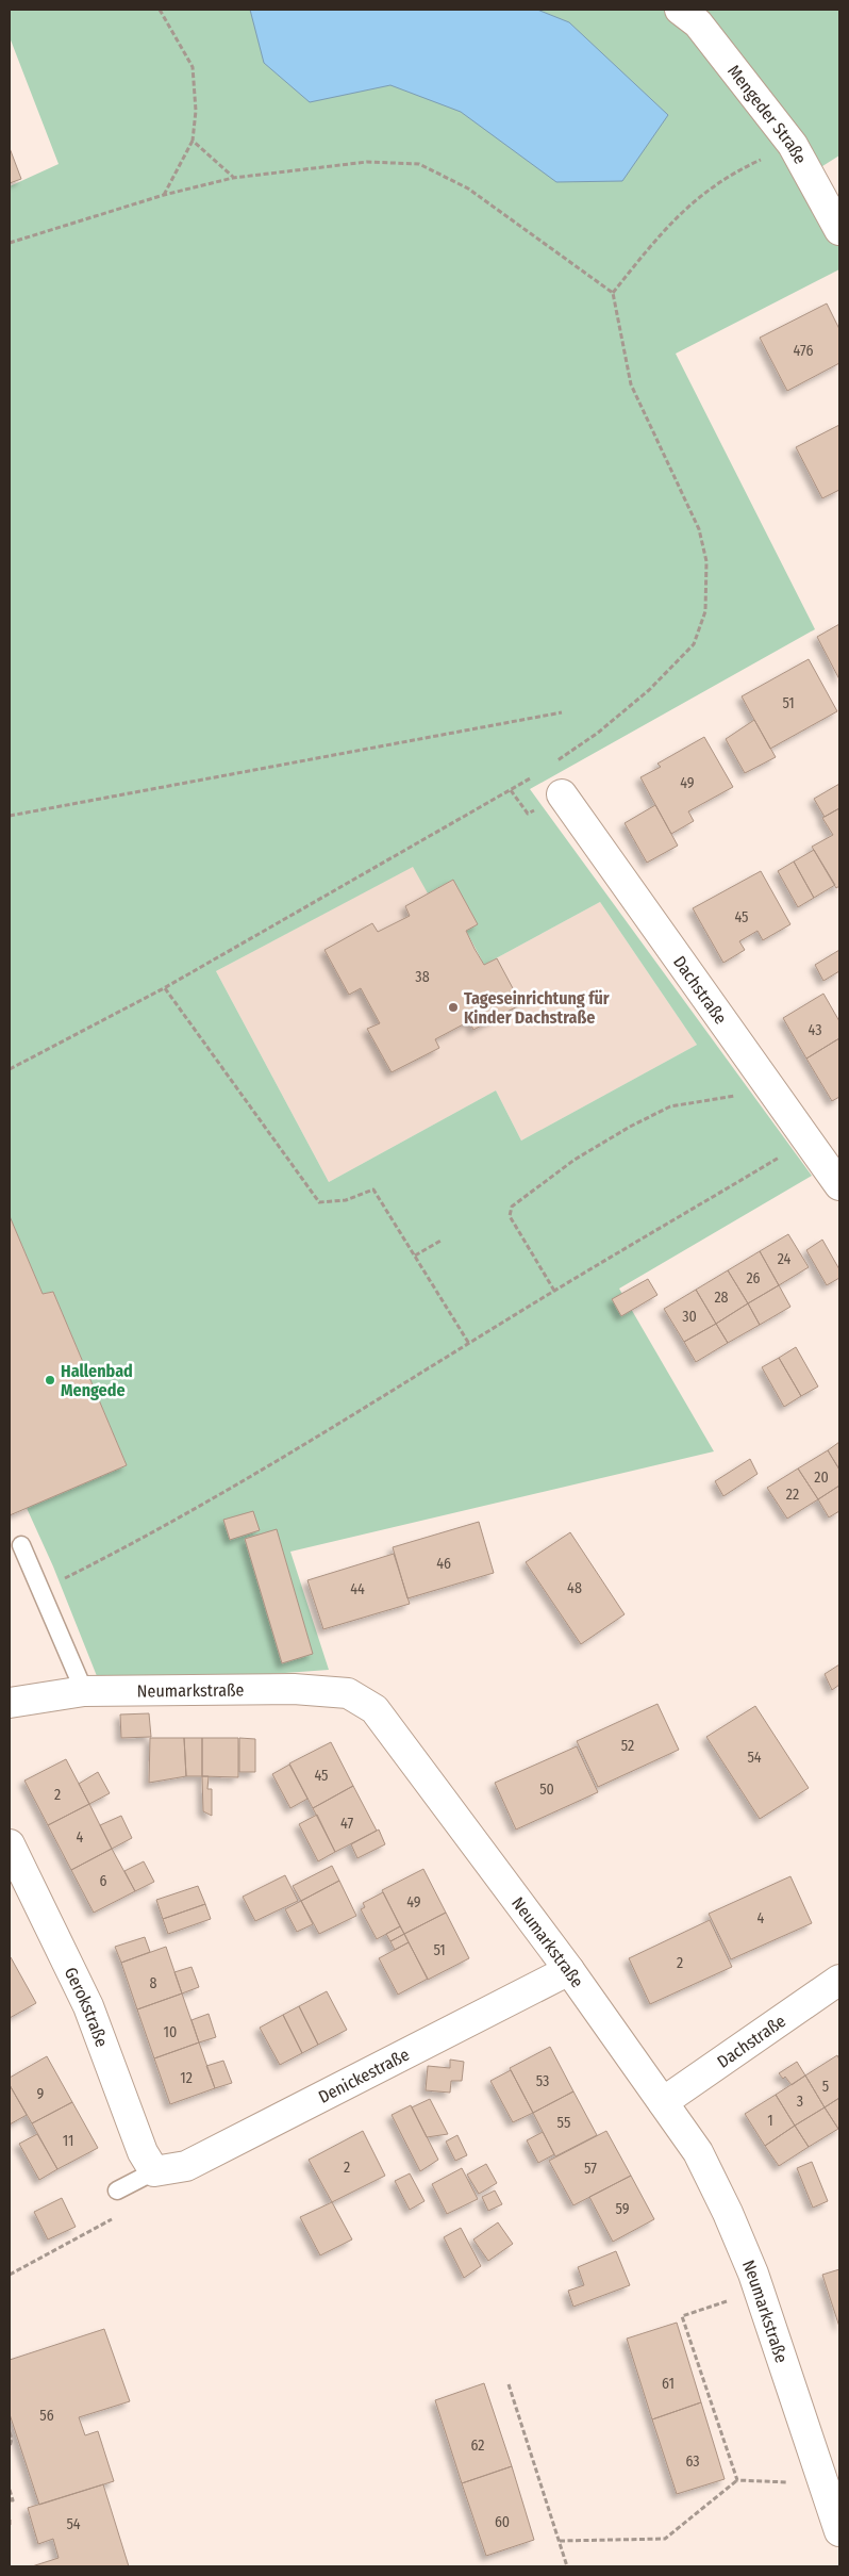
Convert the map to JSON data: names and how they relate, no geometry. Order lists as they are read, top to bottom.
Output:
{
  "streets": {
    "street": [
      "Mengeder Straße",
      "Dachstraße",
      "Neumarkstraße",
      "Gerokstraße",
      "Denickestraße"
    ]
  },
  "crossings": [
    ["Dachstraße", "Neumarkstraße"],
    ["Neumarkstraße", "Denickestraße"],
    ["Gerokstraße", "Denickestraße"]
  ],
  "places": ["Tageseinrichtung für Kinder Dachstraße", "Hallenbad Mengede"],
  "house_numbers": [
    "476",
    "51",
    "49",
    "45",
    "38",
    "43",
    "24",
    "26",
    "28",
    "30",
    "20",
    "22",
    "46",
    "48",
    "44",
    "52",
    "54",
    "45",
    "50",
    "2",
    "47",
    "4",
    "6",
    "49",
    "4",
    "51",
    "2",
    "8",
    "10",
    "12",
    "53",
    "5",
    "9",
    "3",
    "1",
    "55",
    "11",
    "2",
    "57",
    "59",
    "61",
    "56",
    "62",
    "63",
    "60",
    "54"
  ]
}
